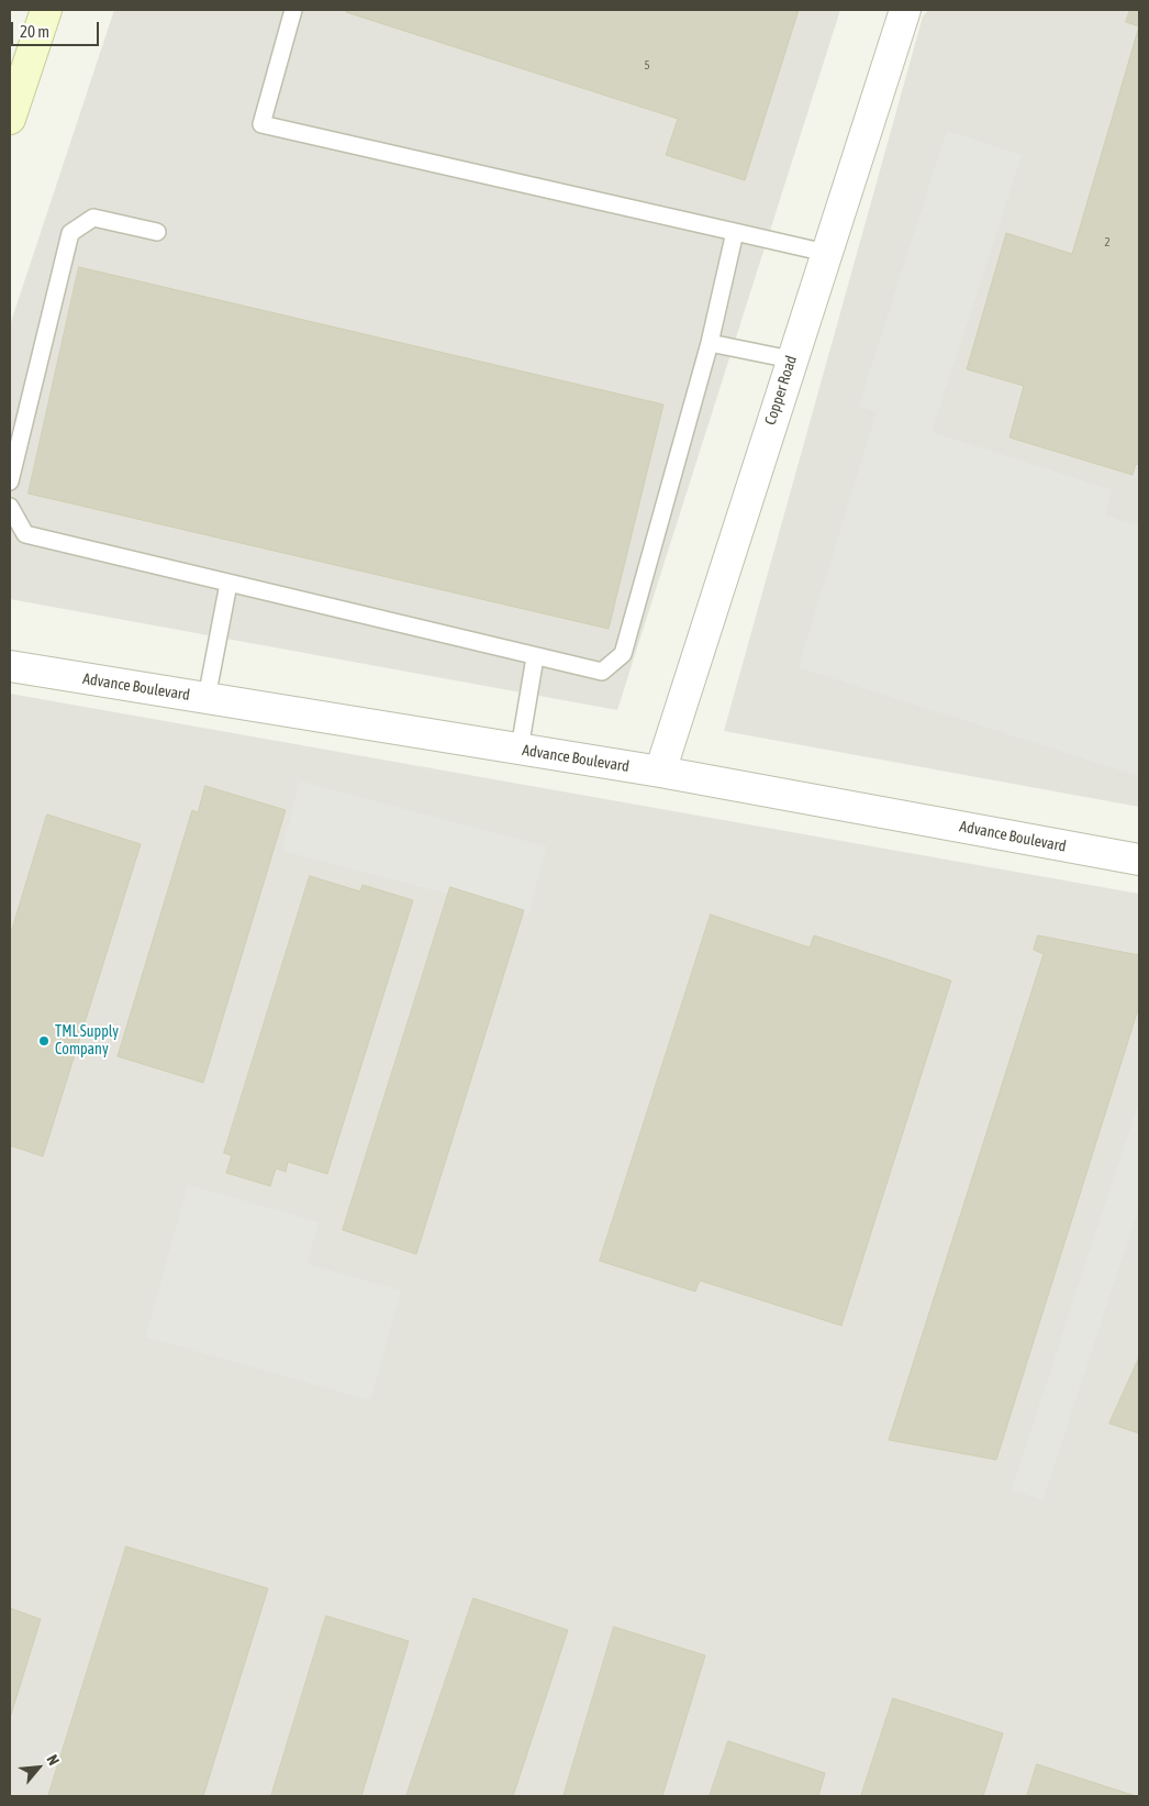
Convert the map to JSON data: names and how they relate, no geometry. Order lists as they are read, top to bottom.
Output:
{
  "streets": {
    "street": ["Copper Road", "Advance Boulevard"]
  },
  "crossings": [
    ["Copper Road", "Advance Boulevard"]
  ],
  "places": ["TML Supply Company"],
  "house_numbers": ["5", "2"],
  "scale_bar": "20 m",
  "north": "top right"
}
